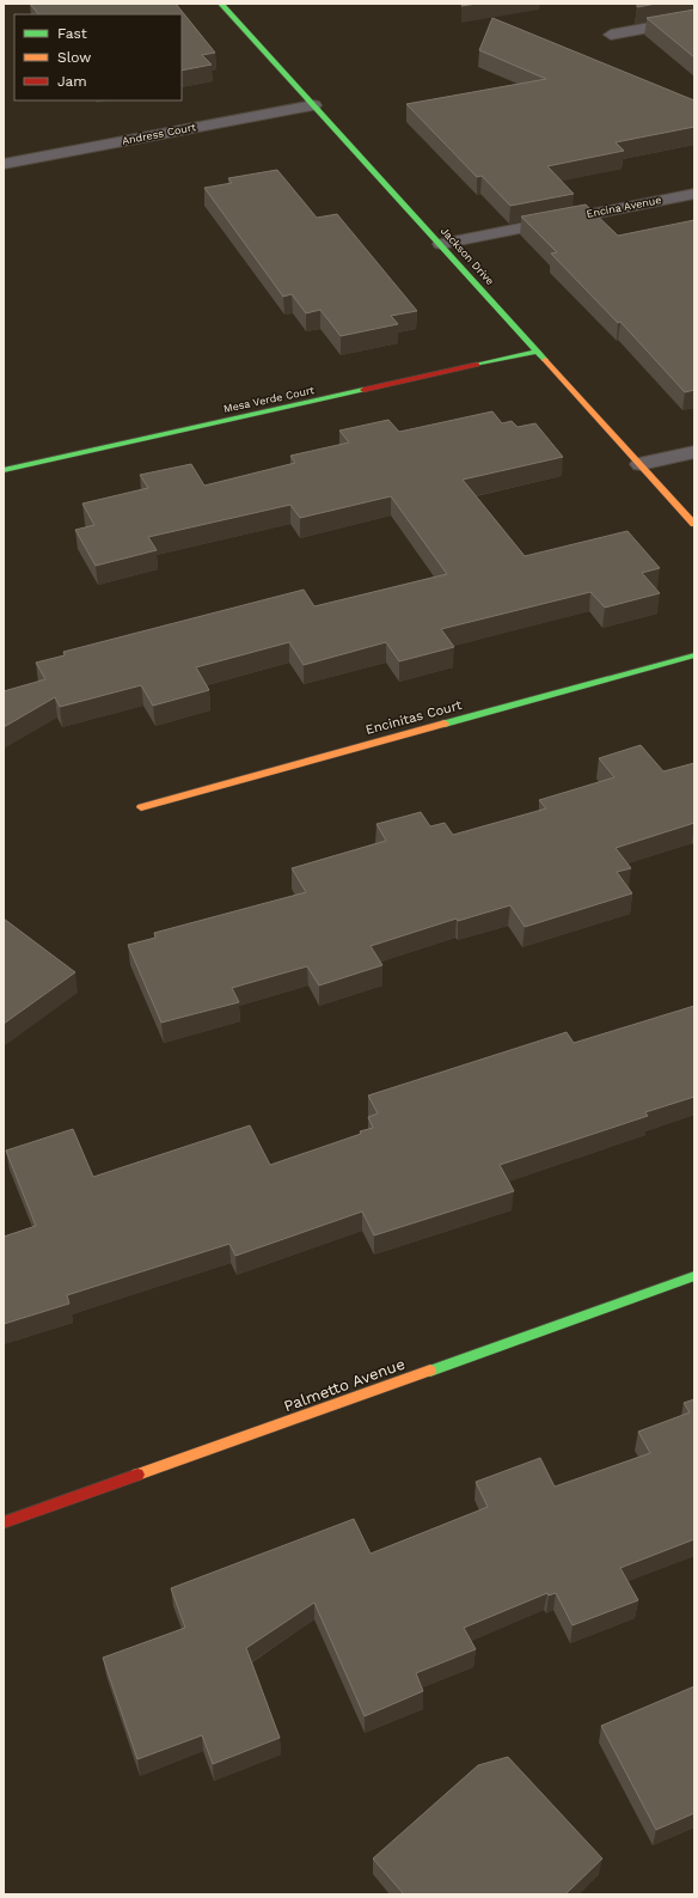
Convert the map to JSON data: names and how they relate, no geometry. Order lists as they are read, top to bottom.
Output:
{
  "streets": {
    "street": [
      "Andress Court",
      "Encina Avenue",
      "Jackson Drive",
      "Mesa Verde Court",
      "Encinitas Court",
      "Palmetto Avenue"
    ]
  },
  "crossings": [
    ["Andress Court", "Jackson Drive"],
    ["Encina Avenue", "Jackson Drive"],
    ["Jackson Drive", "Mesa Verde Court"]
  ],
  "legend": ["Fast", "Slow", "Jam"]
}
